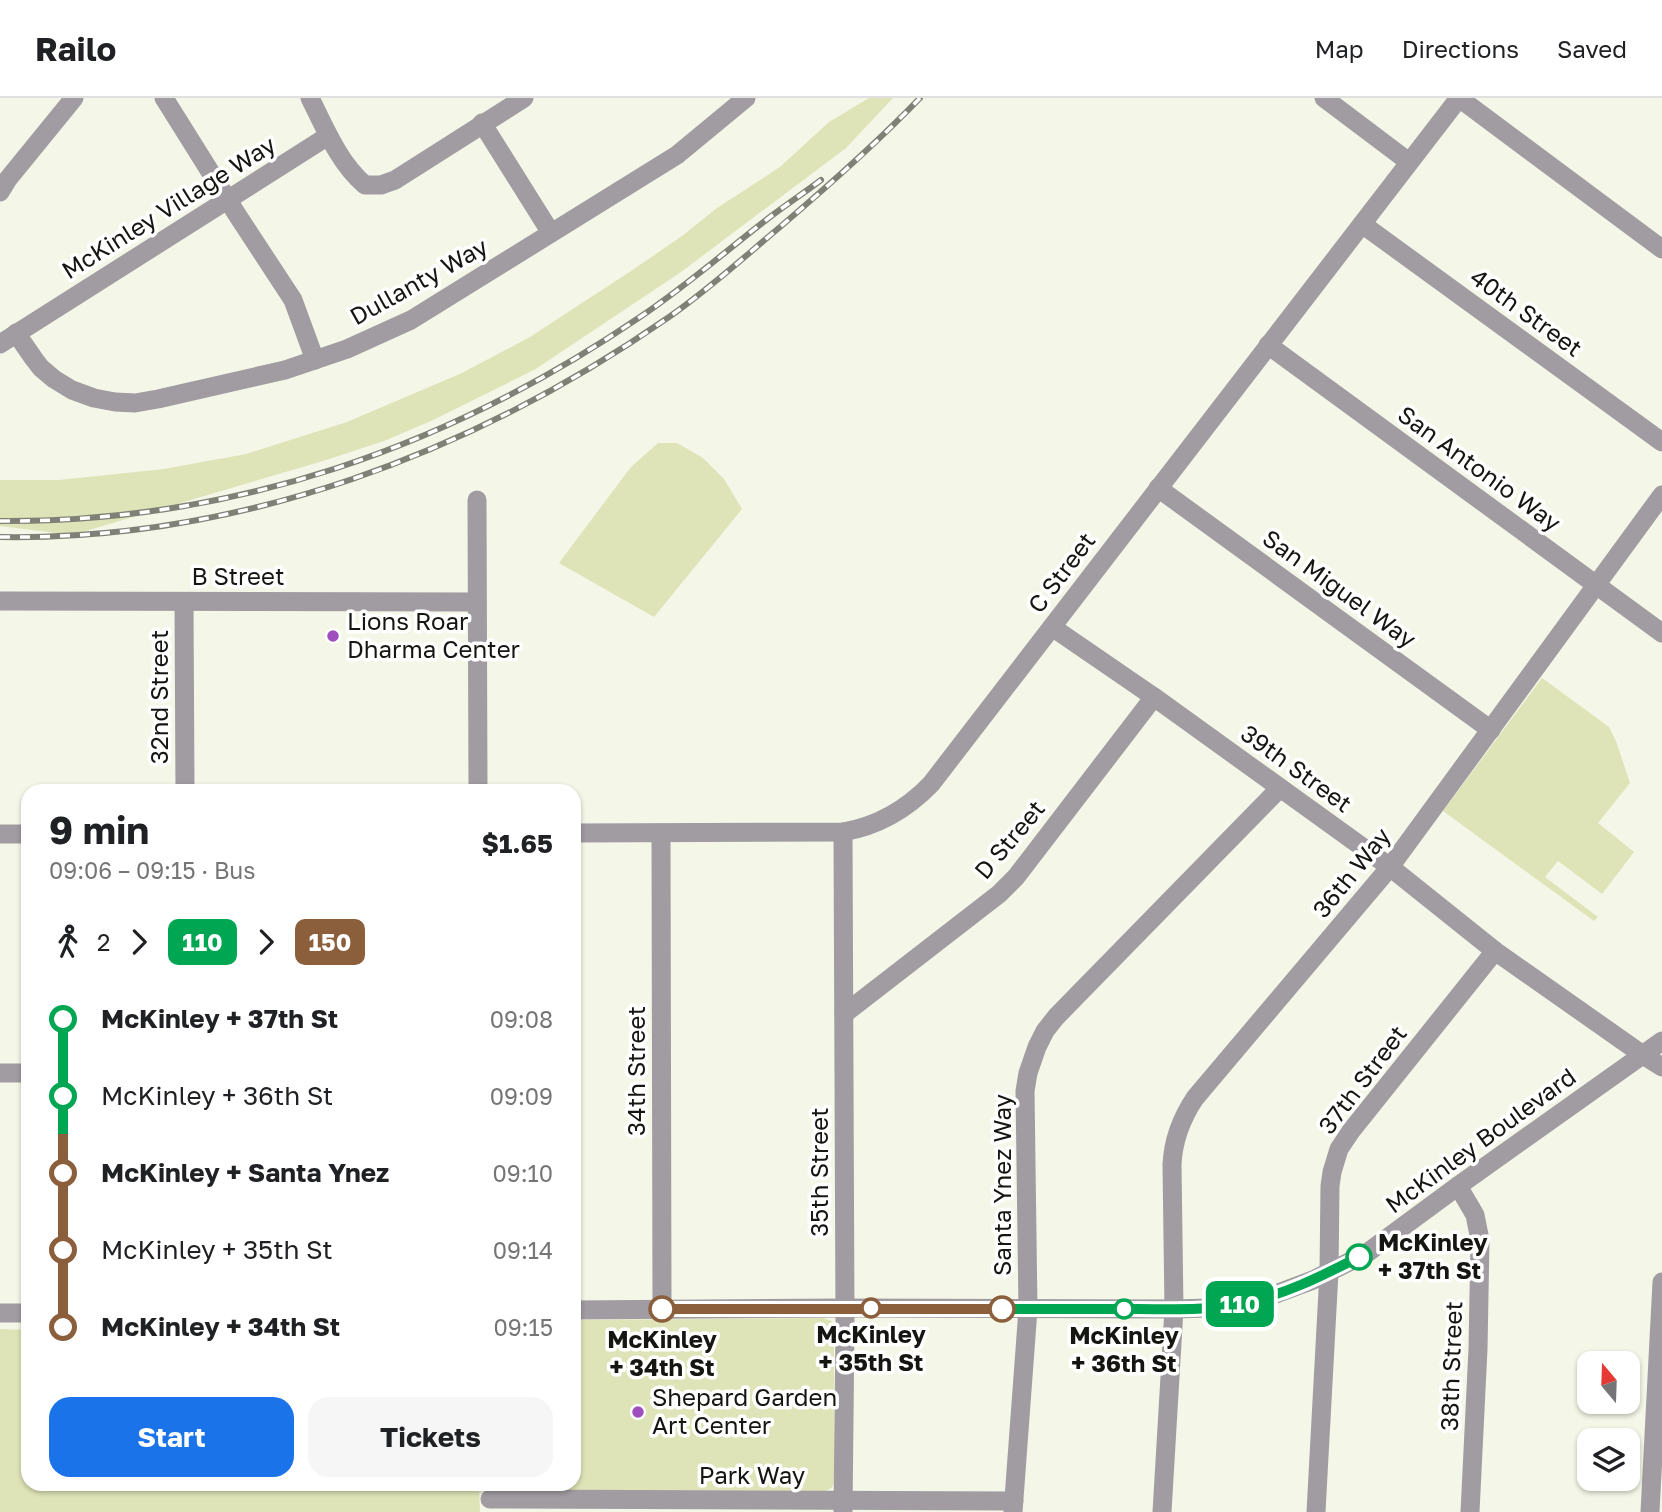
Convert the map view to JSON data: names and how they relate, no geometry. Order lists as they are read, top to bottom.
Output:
{
  "streets": {
    "street": [
      "McKinley Village Way",
      "Dullanty Way",
      "40th Street",
      "San Antonio Way",
      "C Street",
      "B Street",
      "San Miguel Way",
      "32nd Street",
      "39th Street",
      "D Street",
      "36th Way",
      "34th Street",
      "37th Street",
      "McKinley Boulevard",
      "35th Street",
      "Santa Ynez Way",
      "38th Street",
      "Park Way"
    ]
  },
  "crossings": [
    ["McKinley Village Way", "Dullanty Way"],
    ["40th Street", "C Street"],
    ["San Antonio Way", "C Street"],
    ["San Antonio Way", "36th Way"],
    ["C Street", "San Miguel Way"],
    ["C Street", "39th Street"],
    ["C Street", "34th Street"],
    ["C Street", "35th Street"],
    ["B Street", "32nd Street"],
    ["San Miguel Way", "36th Way"],
    ["39th Street", "D Street"],
    ["39th Street", "36th Way"],
    ["39th Street", "37th Street"],
    ["39th Street", "McKinley Boulevard"],
    ["39th Street", "Santa Ynez Way"],
    ["D Street", "35th Street"],
    ["36th Way", "McKinley Boulevard"],
    ["34th Street", "McKinley Boulevard"],
    ["37th Street", "McKinley Boulevard"],
    ["McKinley Boulevard", "35th Street"],
    ["McKinley Boulevard", "Santa Ynez Way"],
    ["McKinley Boulevard", "38th Street"],
    ["35th Street", "Park Way"],
    ["Santa Ynez Way", "Park Way"]
  ],
  "places": [
    "Lions Roar Dharma Center",
    "McKinley + 37th St",
    "McKinley + 35th St",
    "McKinley + 34th St",
    "McKinley + 36th St",
    "Shepard Garden Art Center"
  ],
  "lines": ["bus line 110", "bus line 150"],
  "north": "top",
  "page": {
    "header": "Railo",
    "nav": ["Map", "Directions", "Saved"],
    "on_map": "110",
    "heading": ["9 min", "09:06 – 09:15 · Bus", "$1.65"],
    "legs": ["2", "110", "150"],
    "list": [
      {
        "name": "McKinley + 37th St",
        "value": "09:08"
      },
      {
        "name": "McKinley + 36th St",
        "value": "09:09"
      },
      {
        "name": "McKinley + Santa Ynez",
        "value": "09:10"
      },
      {
        "name": "McKinley + 35th St",
        "value": "09:14"
      },
      {
        "name": "McKinley + 34th St",
        "value": "09:15"
      }
    ],
    "buttons": ["Start", "Tickets"]
  }
}
